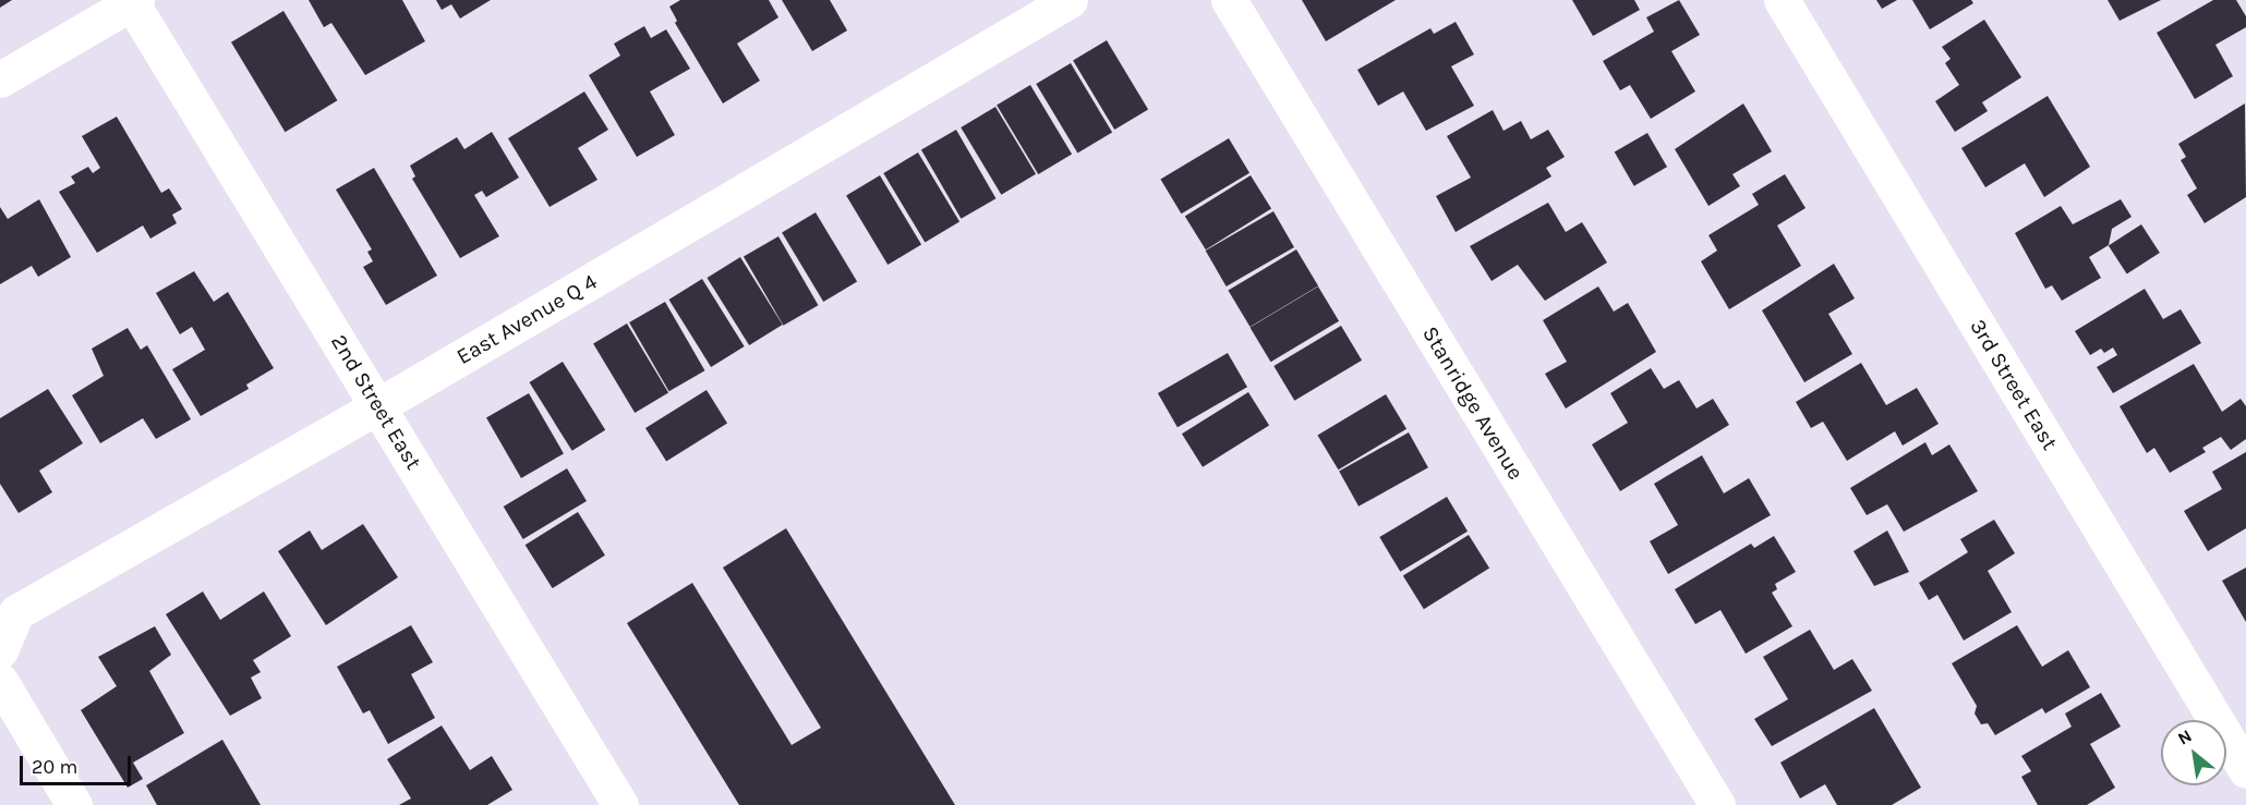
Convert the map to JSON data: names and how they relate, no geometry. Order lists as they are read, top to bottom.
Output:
{
  "streets": {
    "street": [
      "East Avenue Q 4",
      "3rd Street East",
      "2nd Street East",
      "Stanridge Avenue"
    ]
  },
  "crossings": [
    ["East Avenue Q 4", "2nd Street East"]
  ],
  "scale_bar": "20 m",
  "north": "top left"
}
